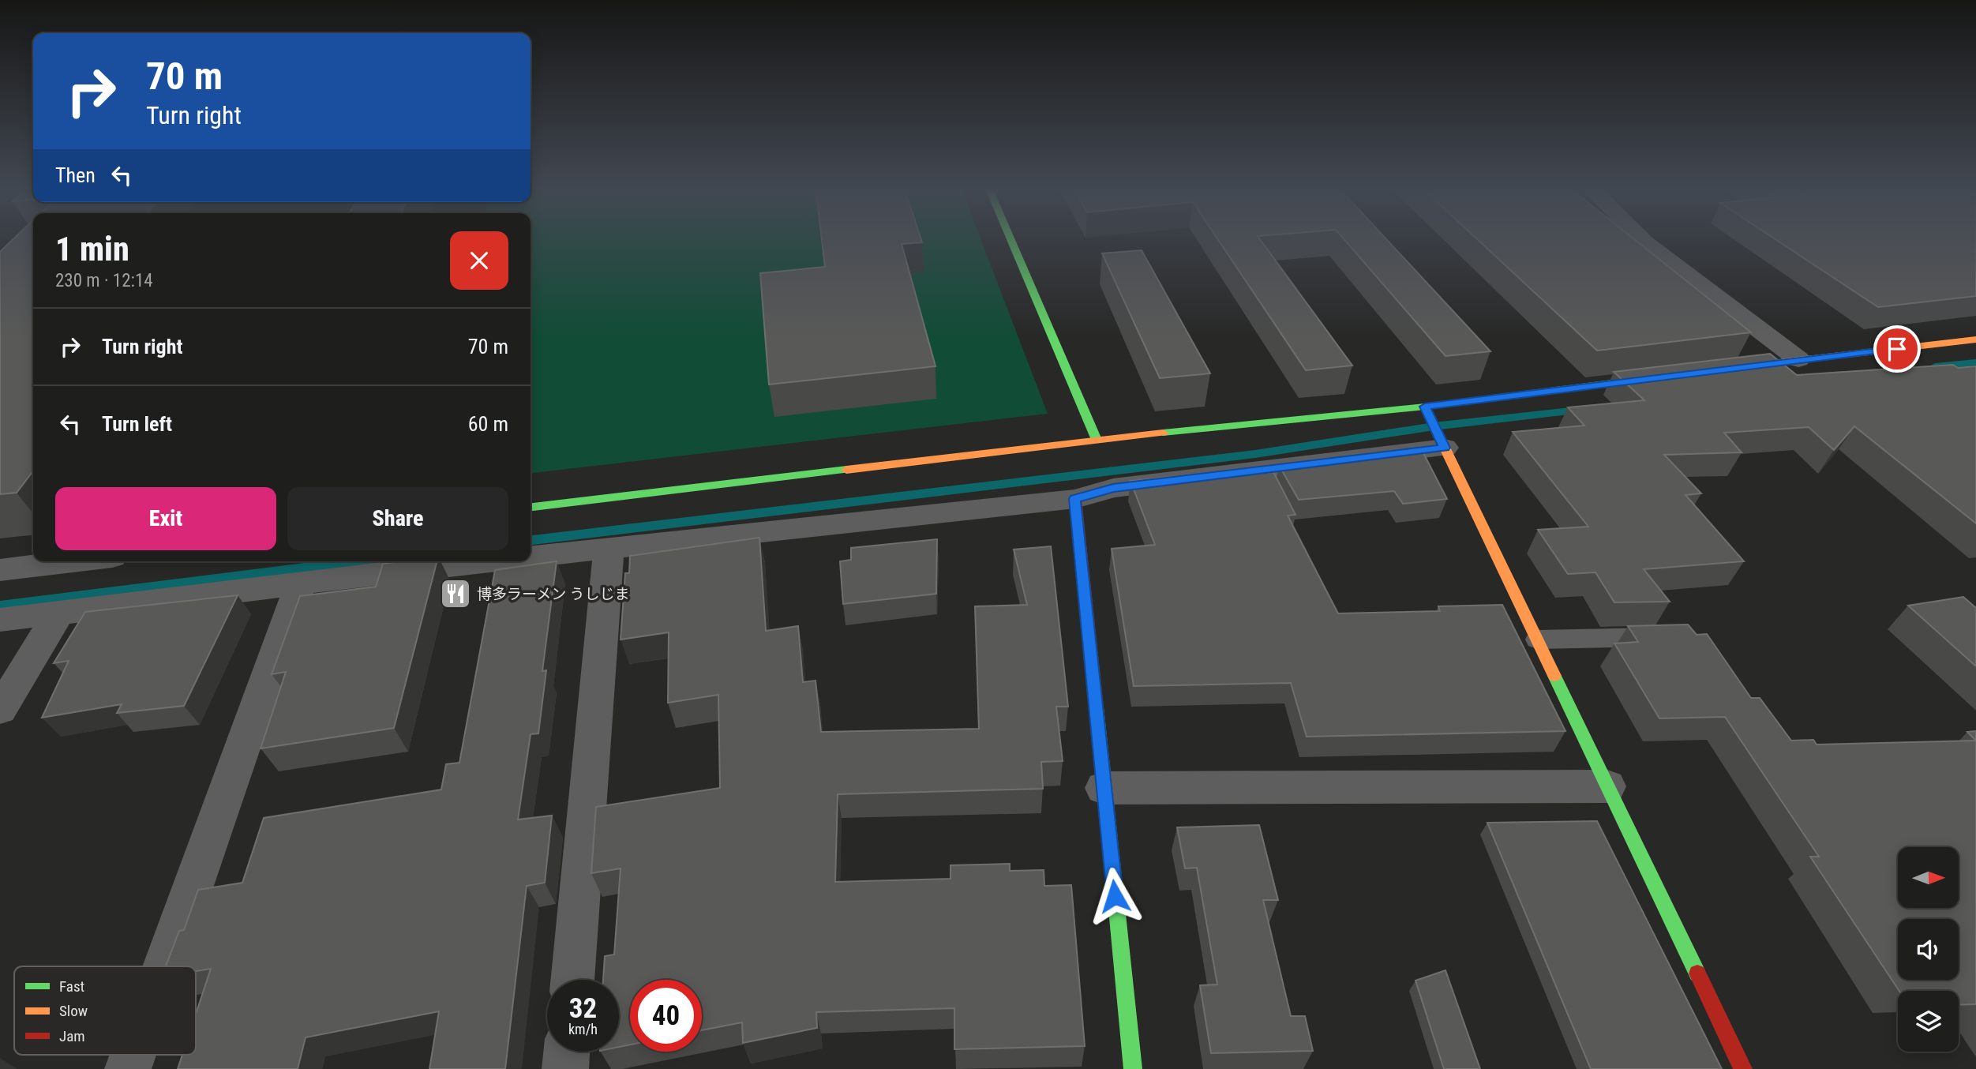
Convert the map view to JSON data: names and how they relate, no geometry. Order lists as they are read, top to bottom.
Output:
{
  "places": {
    "restaurant": ["博多ラーメン うしじま"]
  },
  "legend": ["Fast", "Slow", "Jam"],
  "north": "right",
  "page": {
    "turn": ["70 m", "Turn right"],
    "then": "Then",
    "heading": ["1 min", "230 m · 12:14"],
    "list": [
      {
        "name": "Turn right",
        "value": "70 m"
      },
      {
        "name": "Turn left",
        "value": "60 m"
      }
    ],
    "buttons": ["Exit", "Share"],
    "speed": "32 km/h",
    "limit": "40"
  }
}
